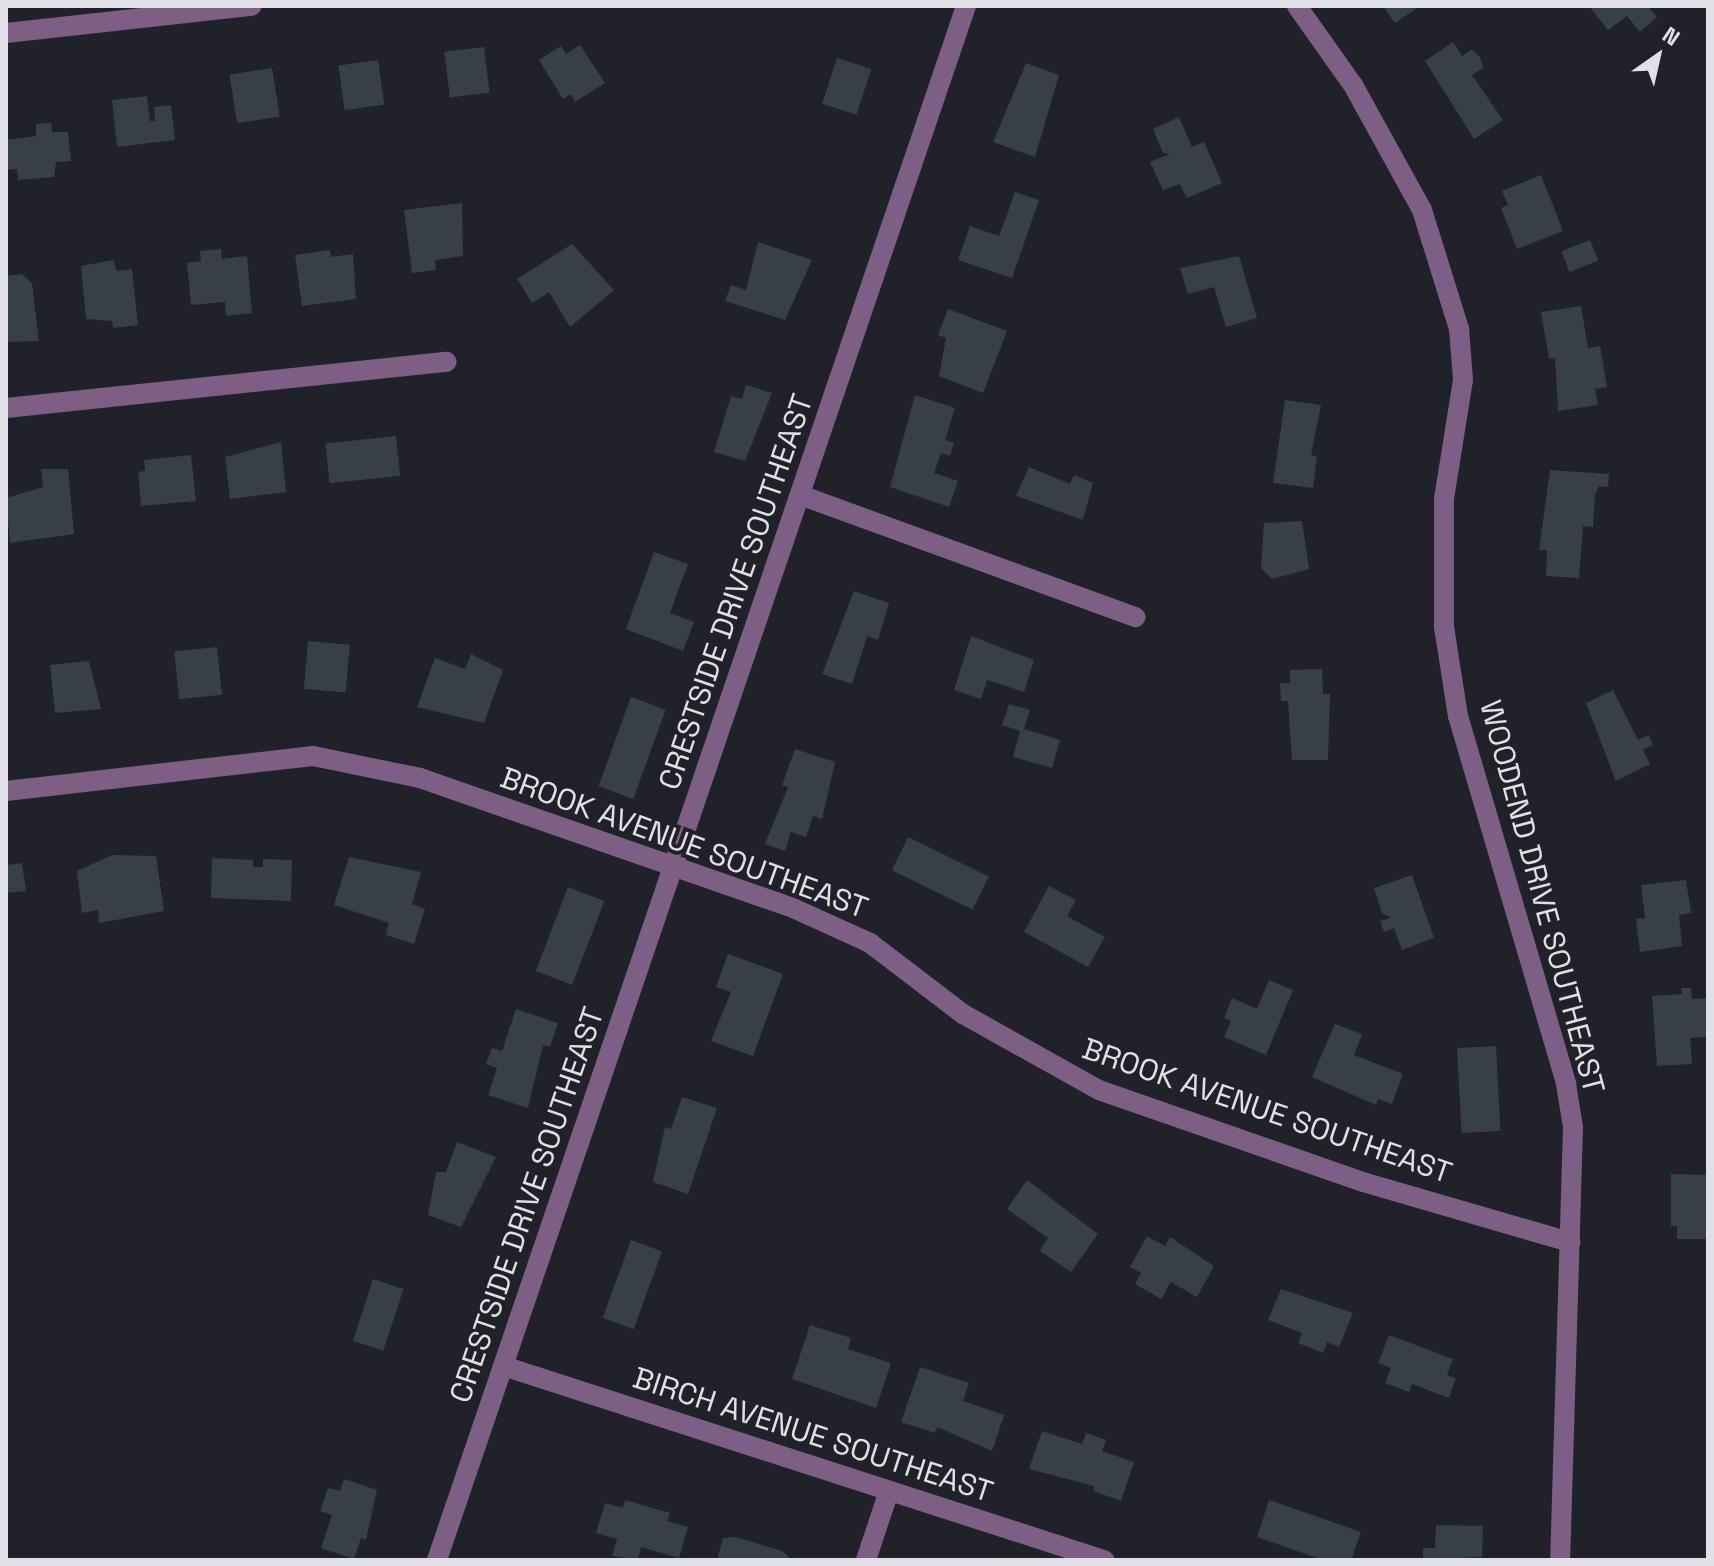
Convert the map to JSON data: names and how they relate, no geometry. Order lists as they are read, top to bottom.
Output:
{
  "streets": {
    "street": [
      "CRESTSIDE DRIVE SOUTHEAST",
      "BROOK AVENUE SOUTHEAST",
      "WOODEND DRIVE SOUTHEAST",
      "BIRCH AVENUE SOUTHEAST"
    ]
  },
  "crossings": [
    ["CRESTSIDE DRIVE SOUTHEAST", "BROOK AVENUE SOUTHEAST"],
    ["CRESTSIDE DRIVE SOUTHEAST", "BIRCH AVENUE SOUTHEAST"],
    ["BROOK AVENUE SOUTHEAST", "WOODEND DRIVE SOUTHEAST"]
  ],
  "north": "top right"
}
